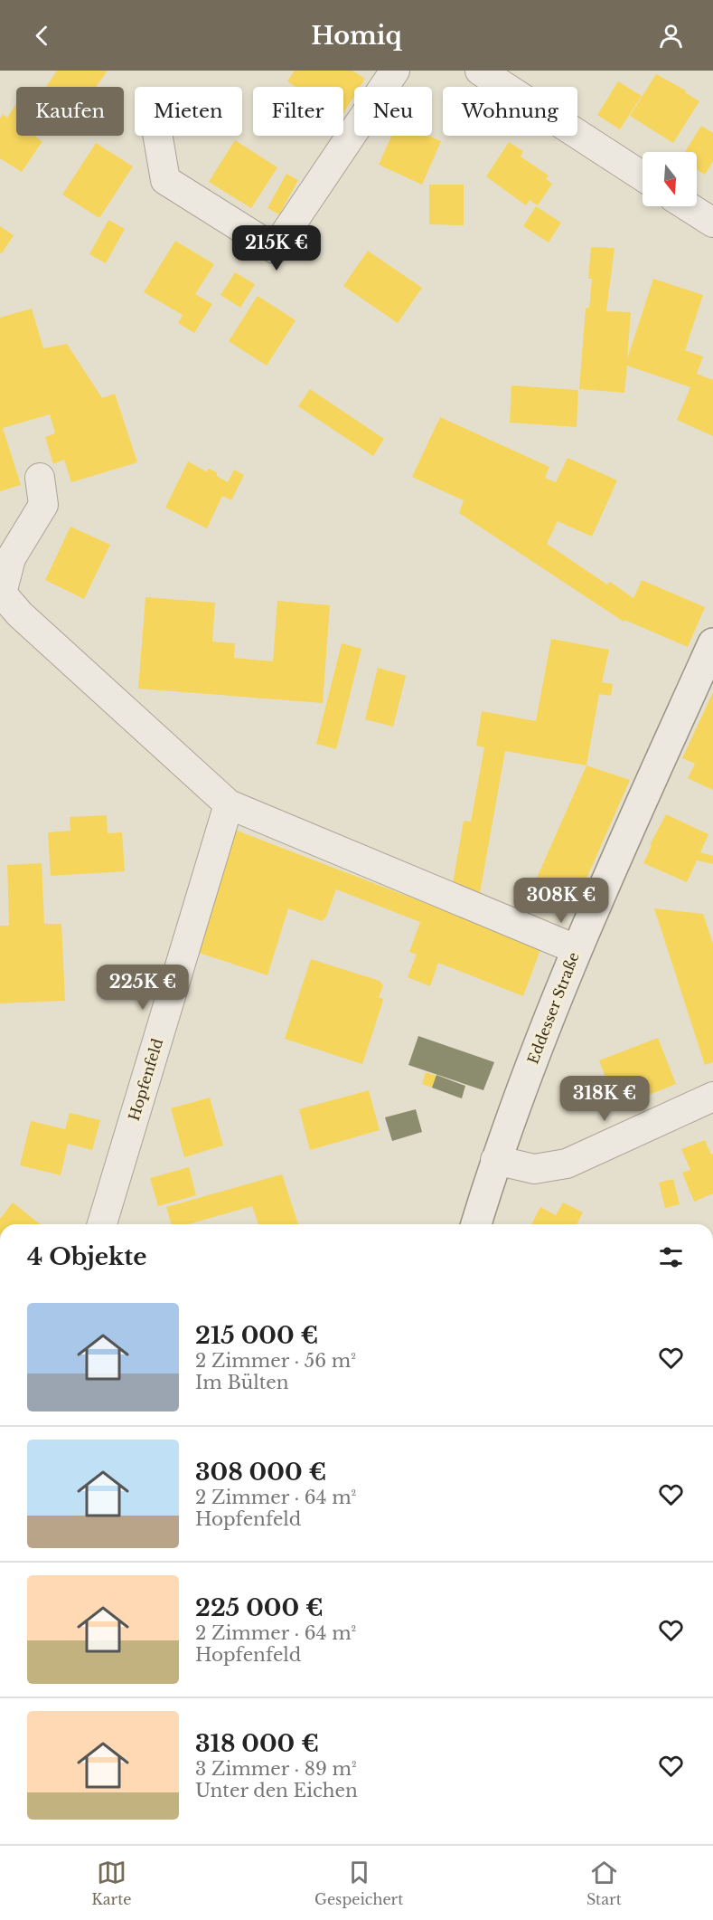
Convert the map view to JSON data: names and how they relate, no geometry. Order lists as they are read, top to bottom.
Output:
{
  "streets": {
    "street": ["Eddesser Straße", "Hopfenfeld"]
  },
  "north": "bottom",
  "page": {
    "header": "Homiq",
    "chip": [
      "Kaufen",
      "Mieten",
      "Filter",
      "Neu",
      "Wohnung"
    ],
    "price": [
      "215K €",
      "308K €",
      "225K €",
      "318K €"
    ],
    "heading": "4 Objekte",
    "list": [
      {
        "name": "215 000 €",
        "note": "2 Zimmer · 56 m² · Im Bülten"
      },
      {
        "name": "308 000 €",
        "note": "2 Zimmer · 64 m² · Hopfenfeld"
      },
      {
        "name": "225 000 €",
        "note": "2 Zimmer · 64 m² · Hopfenfeld"
      },
      {
        "name": "318 000 €",
        "note": "3 Zimmer · 89 m² · Unter den Eichen"
      }
    ],
    "tabs": ["Karte", "Gespeichert", "Start"]
  }
}
